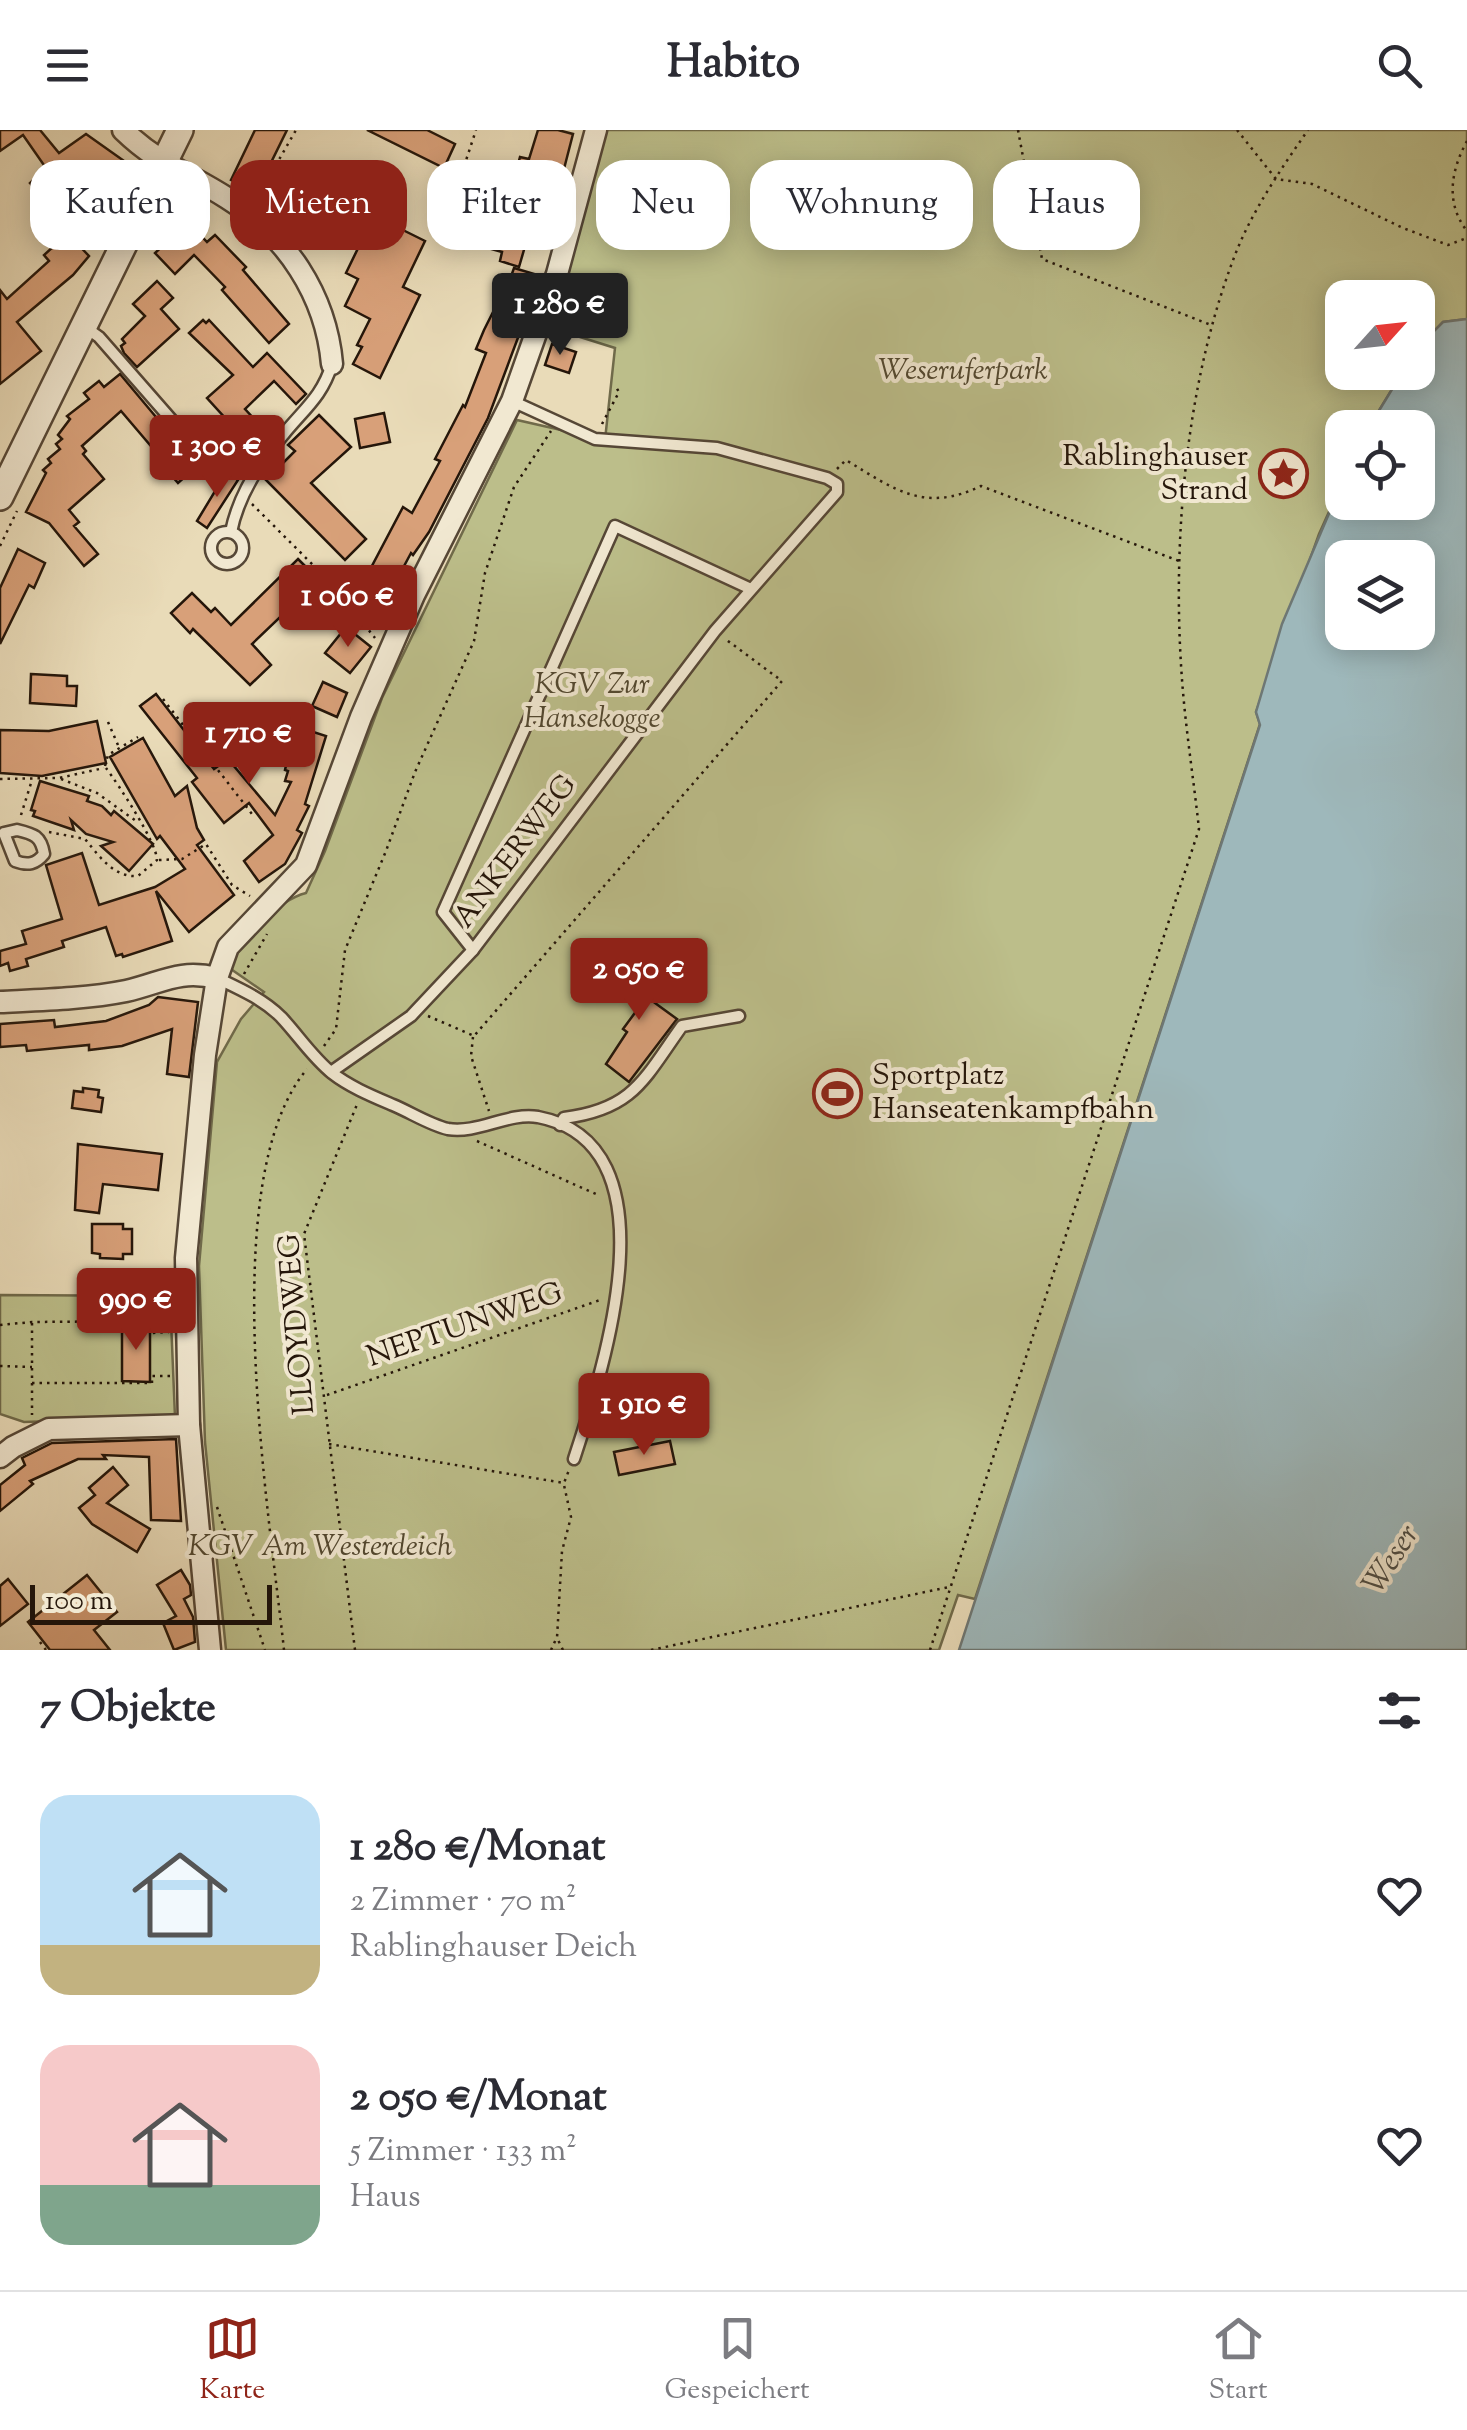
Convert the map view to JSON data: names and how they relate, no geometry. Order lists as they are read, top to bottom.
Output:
{
  "streets": {
    "lane": ["ANKERWEG"],
    "path": ["LLOYDWEG", "NEPTUNWEG"]
  },
  "crossings": [
    ["LLOYDWEG", "NEPTUNWEG"]
  ],
  "water": ["Weser"],
  "parks": ["Weseruferpark", "KGV Zur Hansekogge", "KGV Am Westerdeich"],
  "places": {
    "place": ["Rablinghauser Strand"],
    "sports": ["Sportplatz Hanseatenkampfbahn"]
  },
  "scale_bar": "100 m",
  "north": "top right",
  "page": {
    "header": "Habito",
    "chip": [
      "Kaufen",
      "Mieten",
      "Filter",
      "Neu",
      "Wohnung",
      "Haus"
    ],
    "price": [
      "1 280 €",
      "1 300 €",
      "1 060 €",
      "1 710 €",
      "2 050 €",
      "990 €",
      "1 910 €"
    ],
    "scale": "100 m",
    "heading": "7 Objekte",
    "list": [
      {
        "name": "1 280 €/Monat",
        "note": "2 Zimmer · 70 m² · Rablinghauser Deich"
      },
      {
        "name": "2 050 €/Monat",
        "note": "5 Zimmer · 133 m² · Haus"
      }
    ],
    "tabs": ["Karte", "Gespeichert", "Start"]
  }
}
